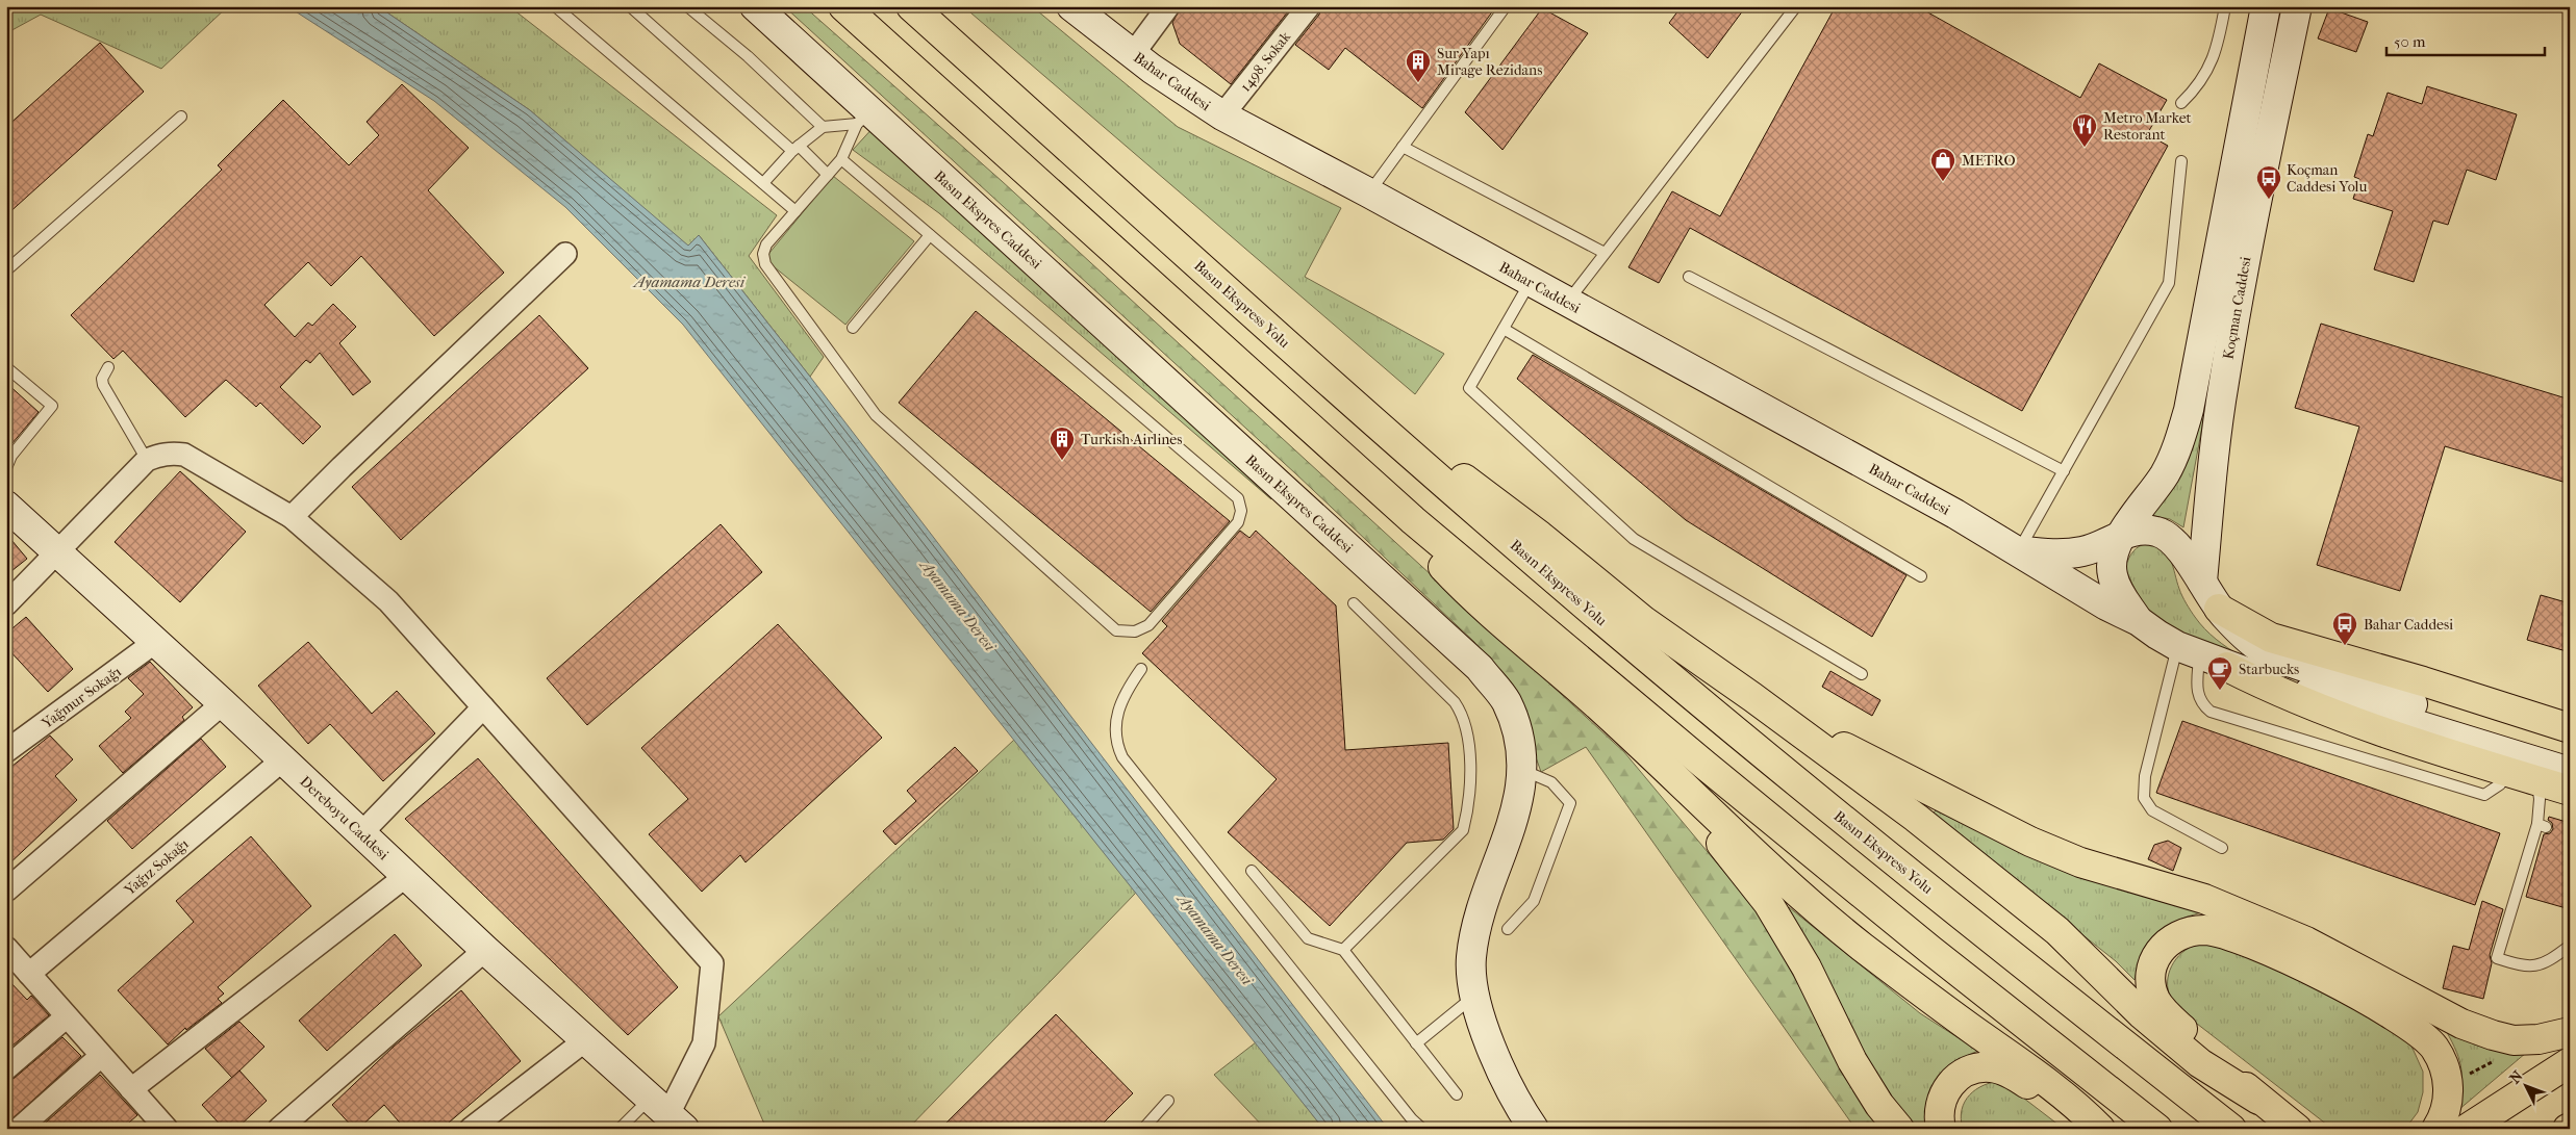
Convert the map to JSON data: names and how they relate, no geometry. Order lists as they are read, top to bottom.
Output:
{
  "streets": {
    "main road": [
      "Bahar Caddesi",
      "Basın Ekspres Caddesi",
      "Basın Ekspress Yolu",
      "Koçman Caddesi",
      "Dereboyu Caddesi"
    ],
    "street": ["1498. Sokak", "Yağmur Sokağı", "Yağız Sokağı"]
  },
  "crossings": [
    ["1498. Sokak", "Bahar Caddesi"],
    ["Yağmur Sokağı", "Dereboyu Caddesi"],
    ["Dereboyu Caddesi", "Yağız Sokağı"]
  ],
  "water": ["Ayamama Deresi"],
  "places": {
    "building": ["Sur Yapı Mirage Rezidans", "Turkish Airlines"],
    "restaurant": ["Metro Market Restorant"],
    "shop": ["METRO"],
    "bus stop": ["Koçman Caddesi Yolu", "Bahar Caddesi"],
    "cafe": ["Starbucks"]
  },
  "scale_bar": "50 m",
  "north": "top left"
}
